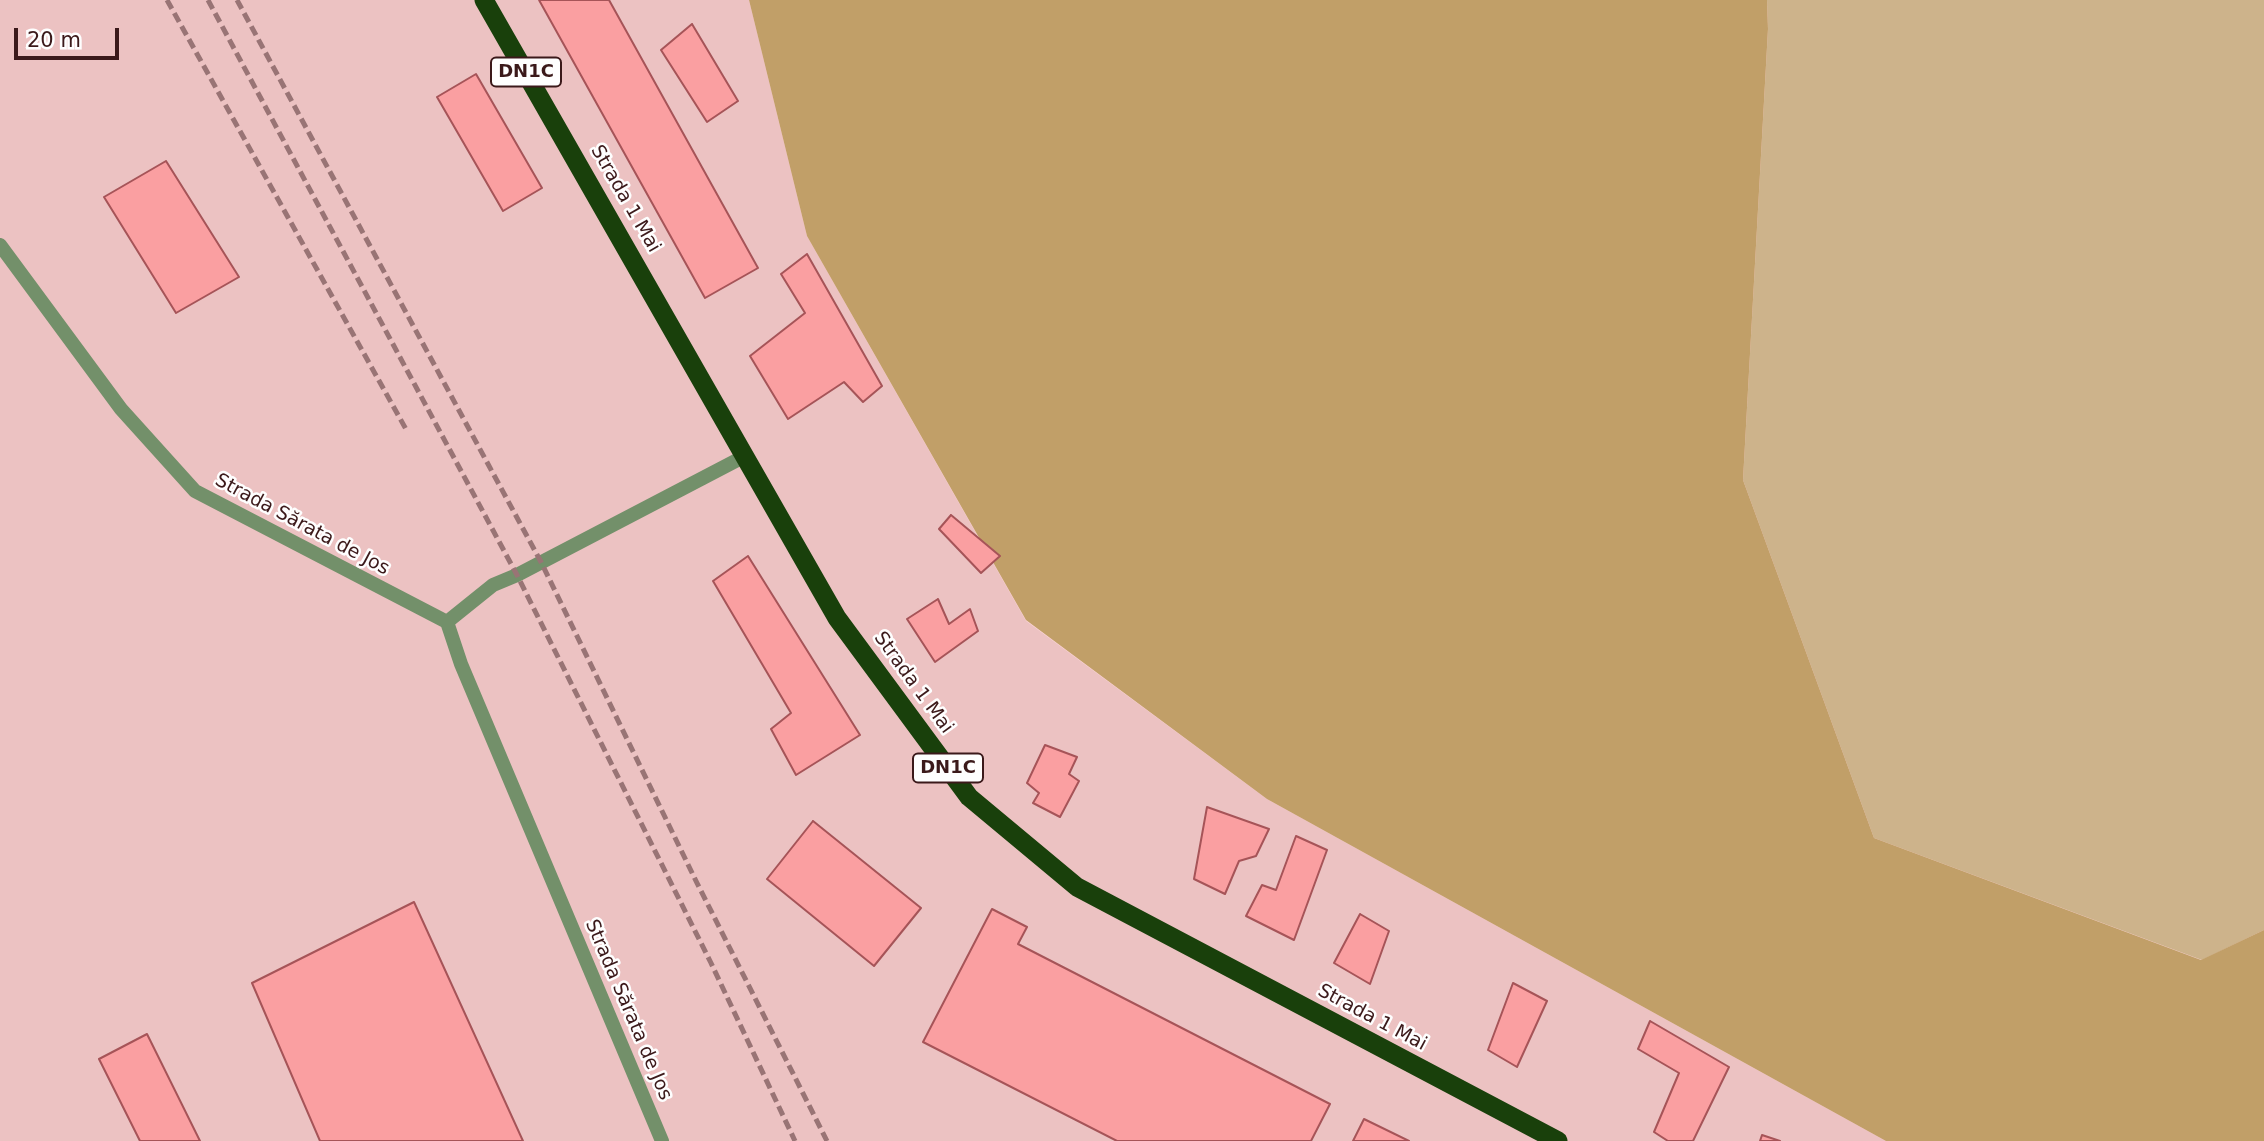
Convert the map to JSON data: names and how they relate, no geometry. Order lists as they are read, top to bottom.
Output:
{
  "streets": {
    "highway": ["DN1C", "Strada 1 Mai"],
    "lane": ["Strada Sărata de Jos"]
  },
  "scale_bar": "20 m"
}
